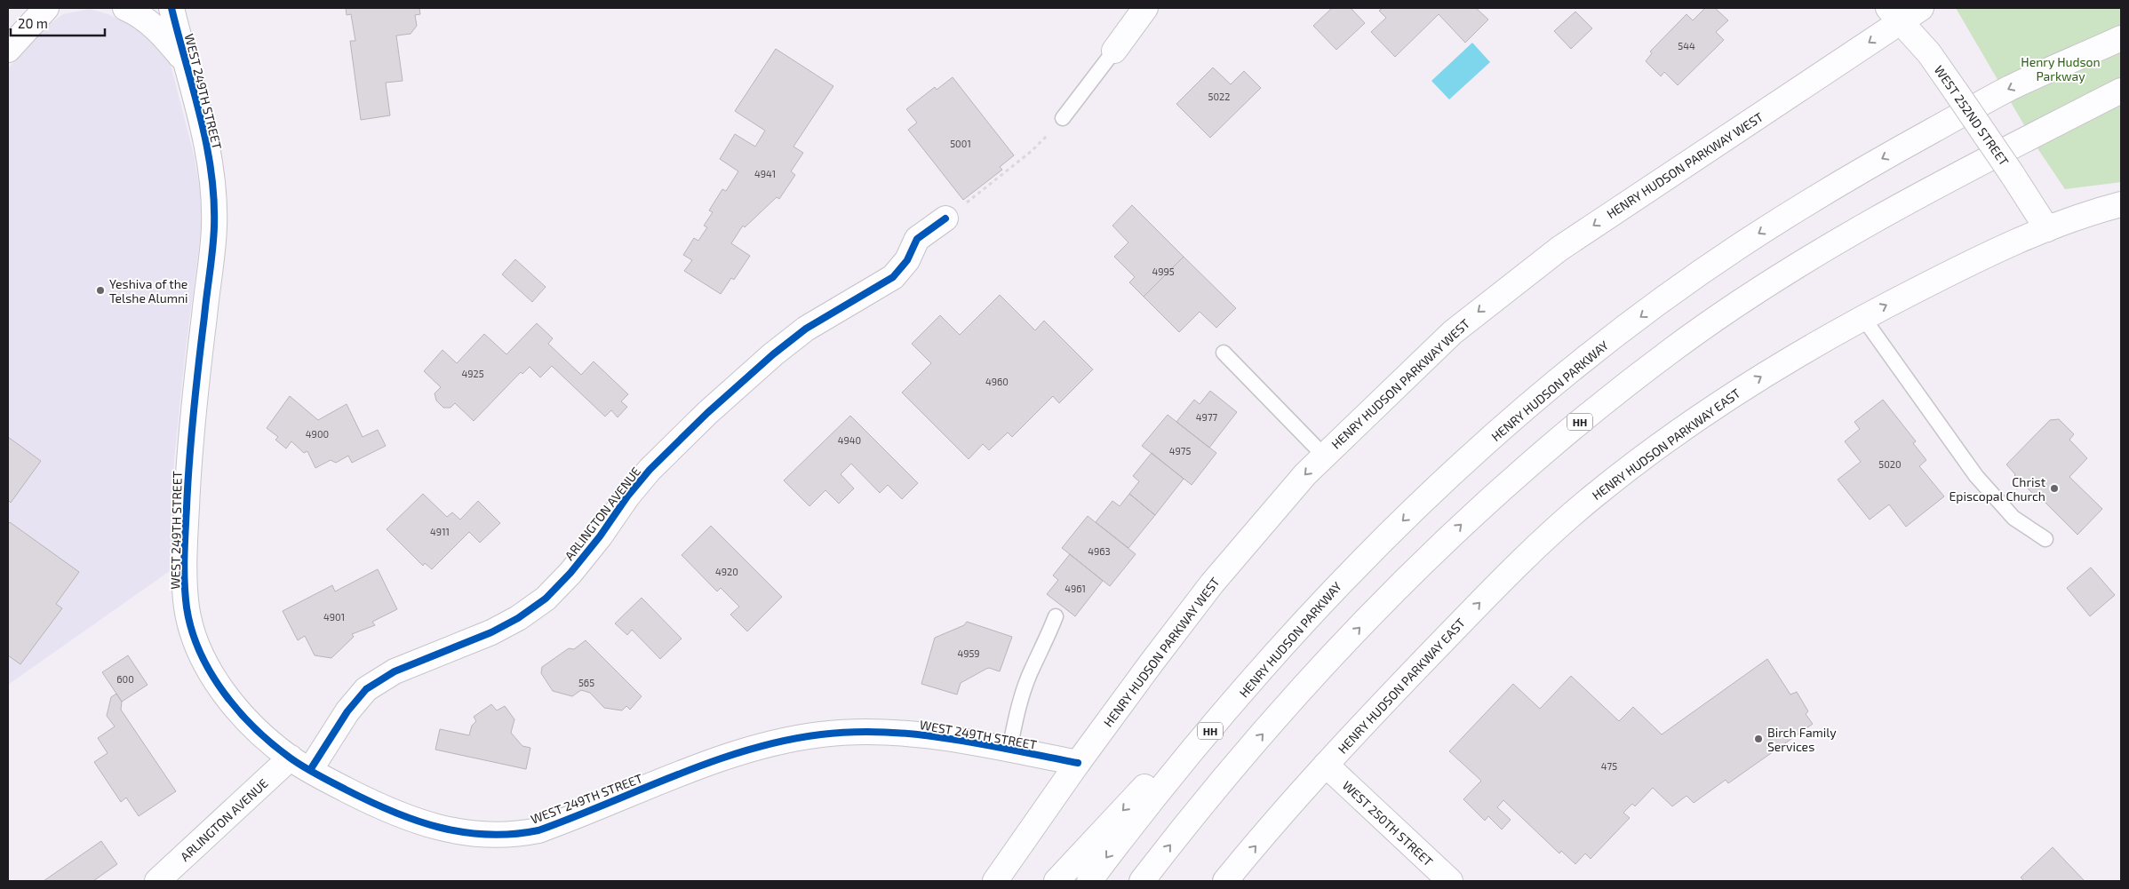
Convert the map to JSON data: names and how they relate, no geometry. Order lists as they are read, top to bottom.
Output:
{
  "streets": {
    "main road": [
      "WEST 249TH STREET",
      "WEST 252ND STREET",
      "HENRY HUDSON PARKWAY WEST",
      "HENRY HUDSON PARKWAY",
      "HH",
      "HENRY HUDSON PARKWAY EAST",
      "ARLINGTON AVENUE",
      "WEST 250TH STREET"
    ]
  },
  "crossings": [
    ["WEST 249TH STREET", "HENRY HUDSON PARKWAY WEST"],
    ["WEST 249TH STREET", "ARLINGTON AVENUE"],
    ["WEST 252ND STREET", "HENRY HUDSON PARKWAY WEST"],
    ["WEST 252ND STREET", "HENRY HUDSON PARKWAY EAST"],
    ["HENRY HUDSON PARKWAY EAST", "WEST 250TH STREET"]
  ],
  "parks": ["Henry Hudson Parkway"],
  "places": ["Yeshiva of the Telshe Alumni", "Christ Episcopal Church", "Birch Family Services"],
  "house_numbers": [
    "544",
    "5022",
    "5001",
    "4941",
    "4995",
    "4925",
    "4960",
    "4977",
    "4900",
    "4940",
    "4975",
    "5020",
    "4911",
    "4963",
    "4920",
    "4961",
    "4901",
    "4959",
    "600",
    "565",
    "475"
  ],
  "scale_bar": "20 m"
}
